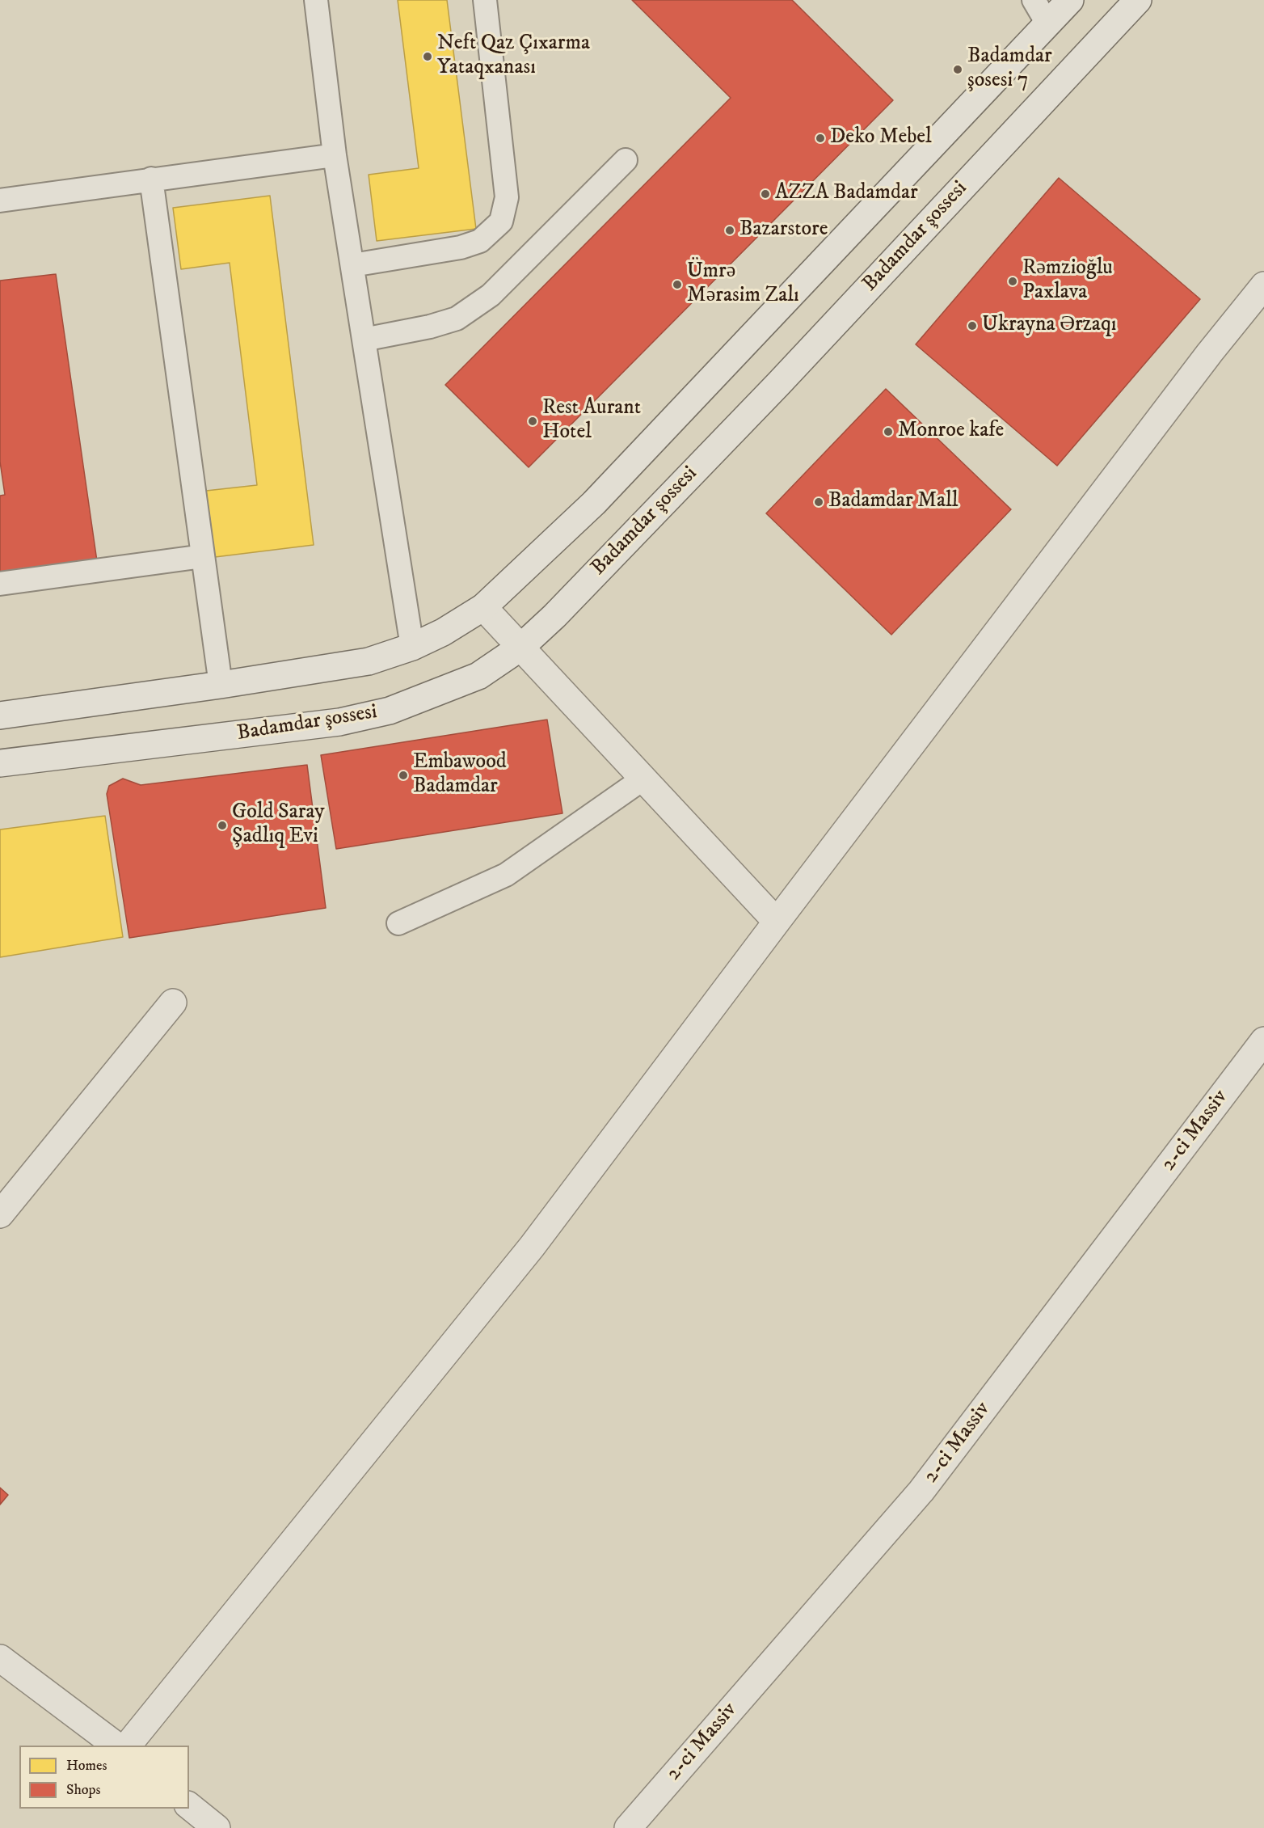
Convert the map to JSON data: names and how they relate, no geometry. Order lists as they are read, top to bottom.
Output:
{
  "streets": {
    "street": ["Badamdar şossesi", "2-ci Massiv"]
  },
  "places": [
    "Neft Qaz Çıxarma Yataqxanası",
    "Badamdar şosesi 7",
    "Deko Mebel",
    "AZZA Badamdar",
    "Bazarstore",
    "Rəmzioğlu Paxlava",
    "Ümrə Mərasim Zalı",
    "Ukrayna Ərzaqı",
    "Rest Aurant Hotel",
    "Monroe kafe",
    "Badamdar Mall",
    "Embawood Badamdar",
    "Gold Saray Şadlıq Evi"
  ],
  "legend": ["Homes", "Shops"]
}
